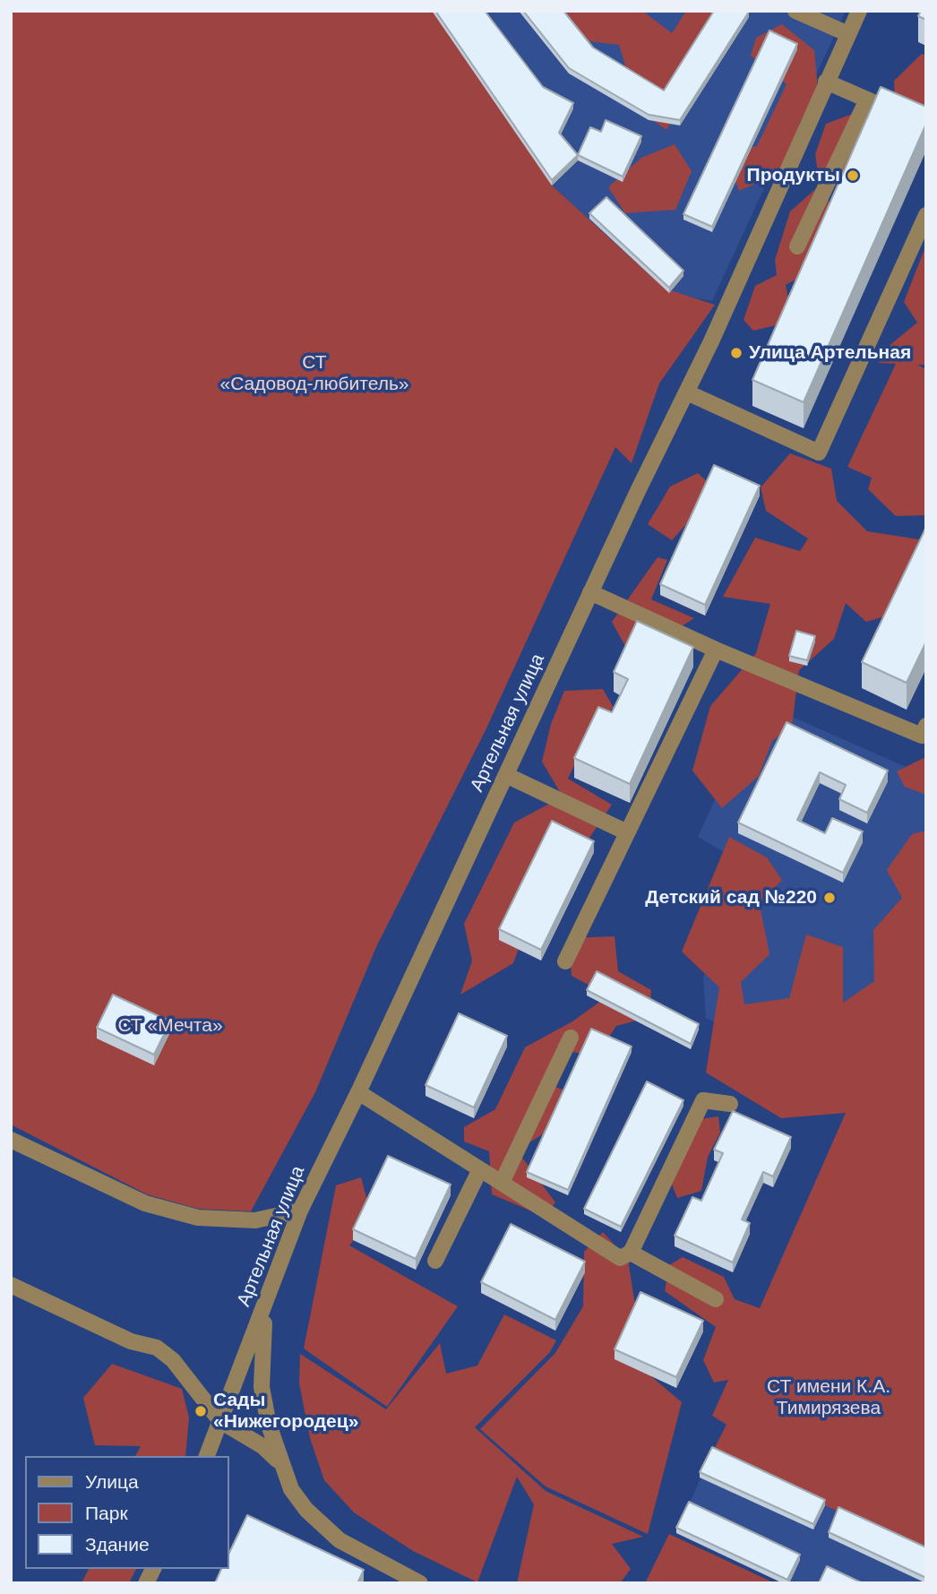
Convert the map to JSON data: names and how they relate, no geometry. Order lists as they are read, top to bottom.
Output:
{
  "streets": {
    "street": ["Артельная улица"]
  },
  "parks": ["СТ «Садовод-любитель»", "СТ «Мечта»", "СТ имени К.А. Тимирязева"],
  "places": [
    "Продукты",
    "Улица Артельная",
    "Детский сад №220",
    "Сады «Нижегородец»"
  ],
  "legend": ["Улица", "Парк", "Здание"]
}
